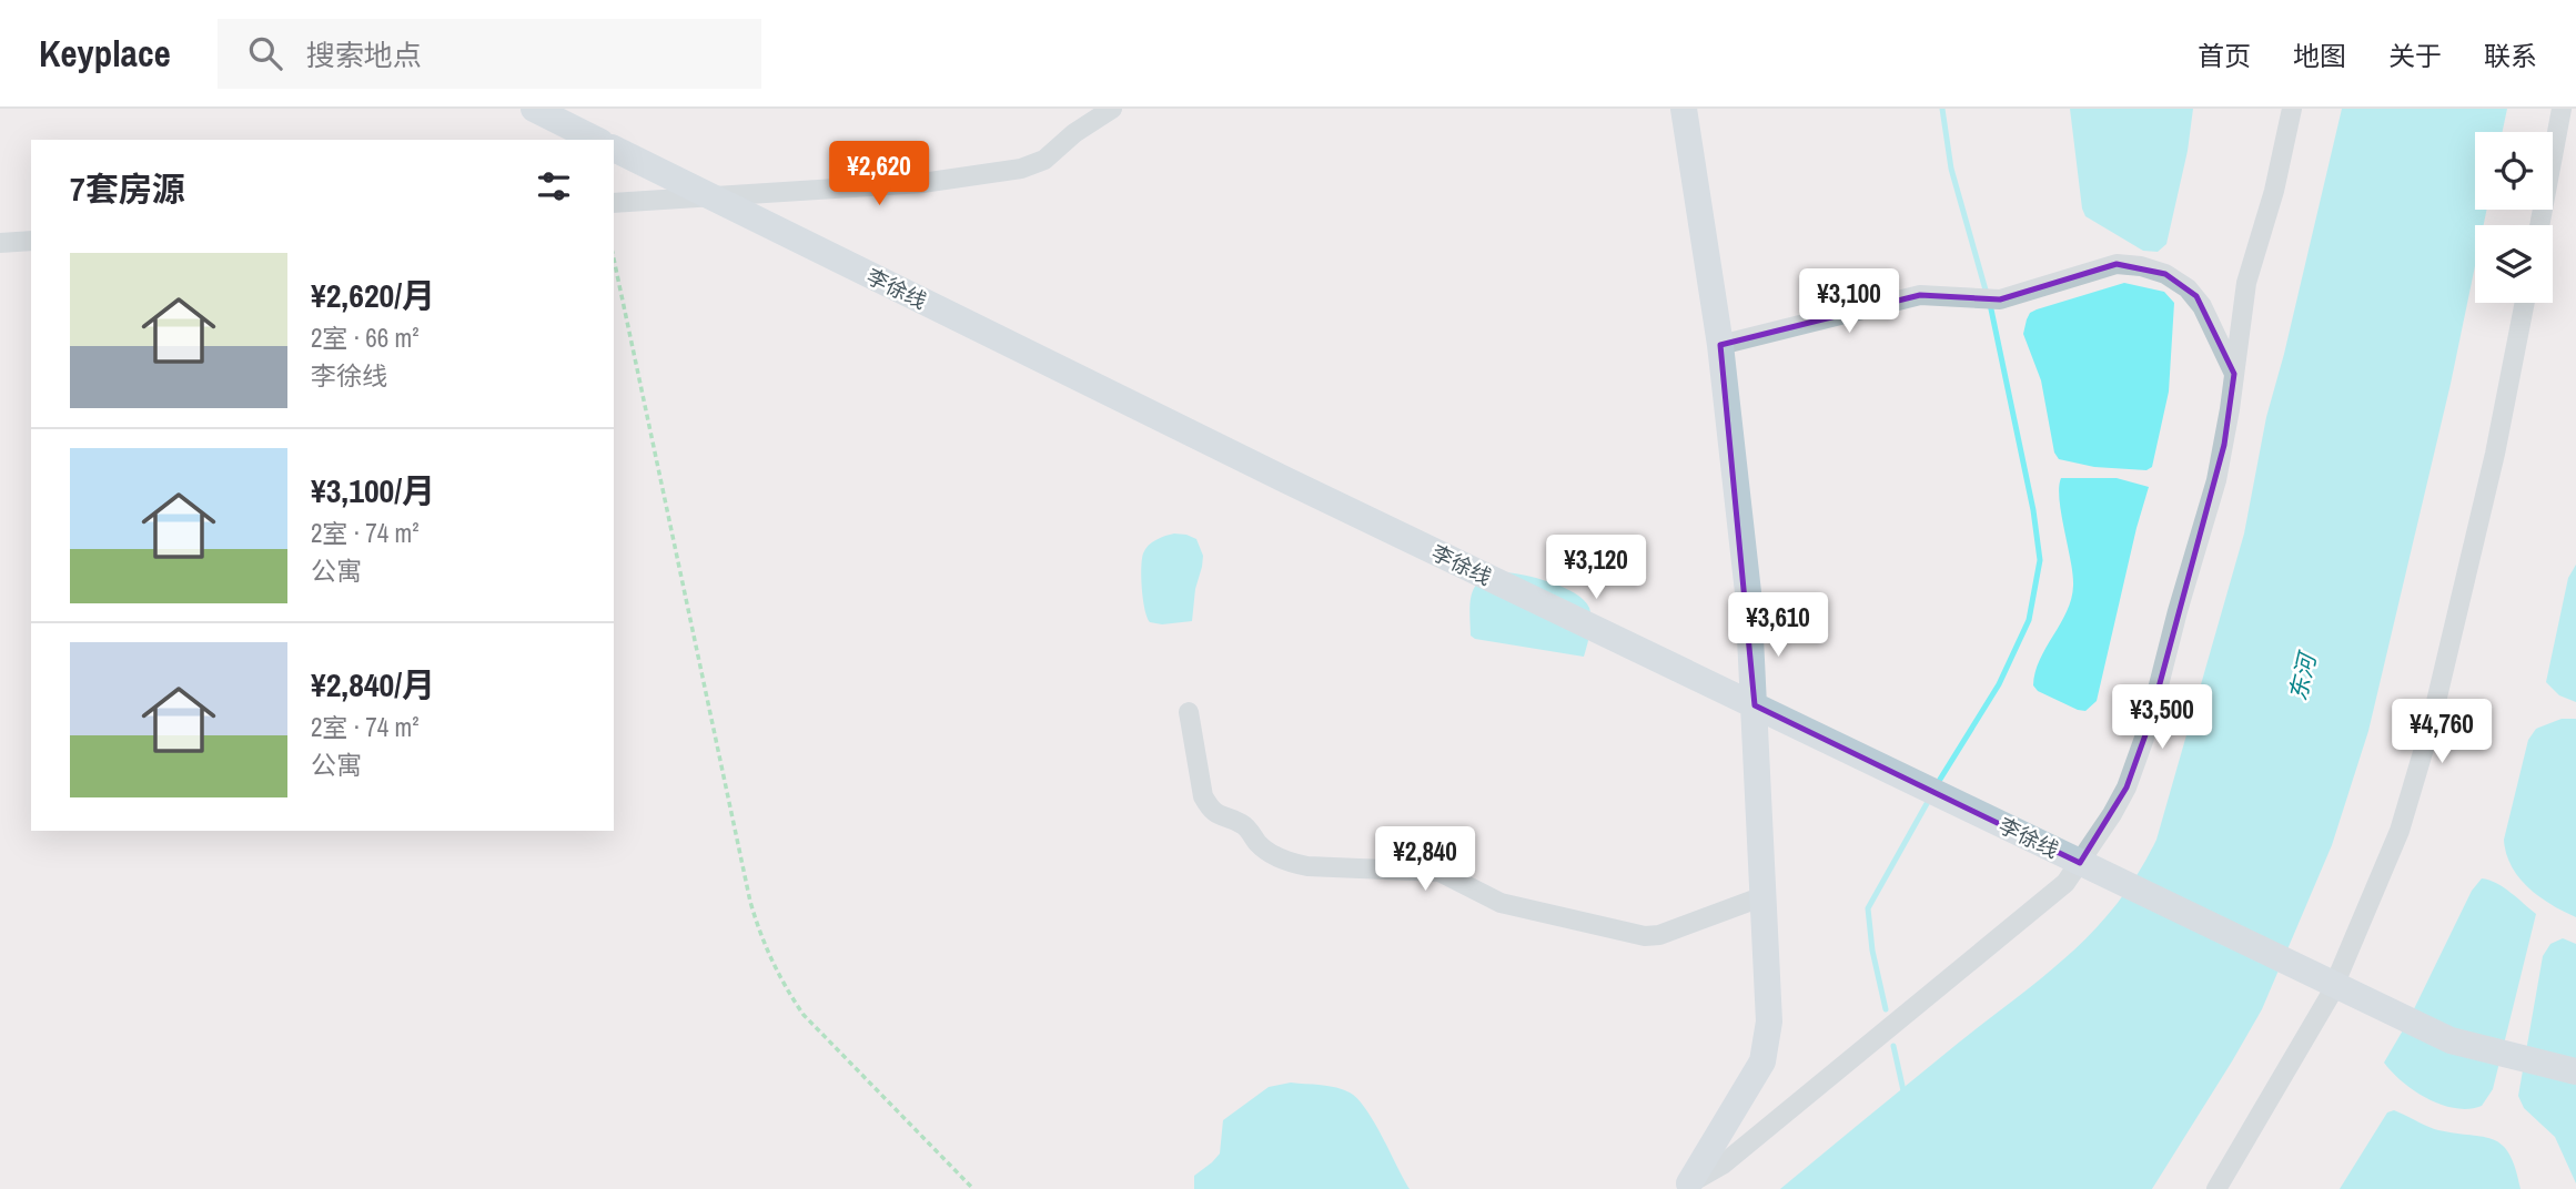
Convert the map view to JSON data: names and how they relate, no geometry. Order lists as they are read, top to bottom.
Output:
{
  "streets": {
    "main road": ["李徐线"]
  },
  "water": ["东河"],
  "page": {
    "header": "Keyplace",
    "search": "搜索地点",
    "nav": [
      "首页",
      "地图",
      "关于",
      "联系"
    ],
    "heading": "7套房源",
    "price": [
      "¥2,620",
      "¥3,100",
      "¥3,120",
      "¥3,610",
      "¥3,500",
      "¥4,760",
      "¥2,840"
    ],
    "list": [
      {
        "name": "¥2,620/月",
        "note": "2室 · 66 m² · 李徐线"
      },
      {
        "name": "¥3,100/月",
        "note": "2室 · 74 m² · 公寓"
      },
      {
        "name": "¥2,840/月",
        "note": "2室 · 74 m² · 公寓"
      }
    ]
  }
}
